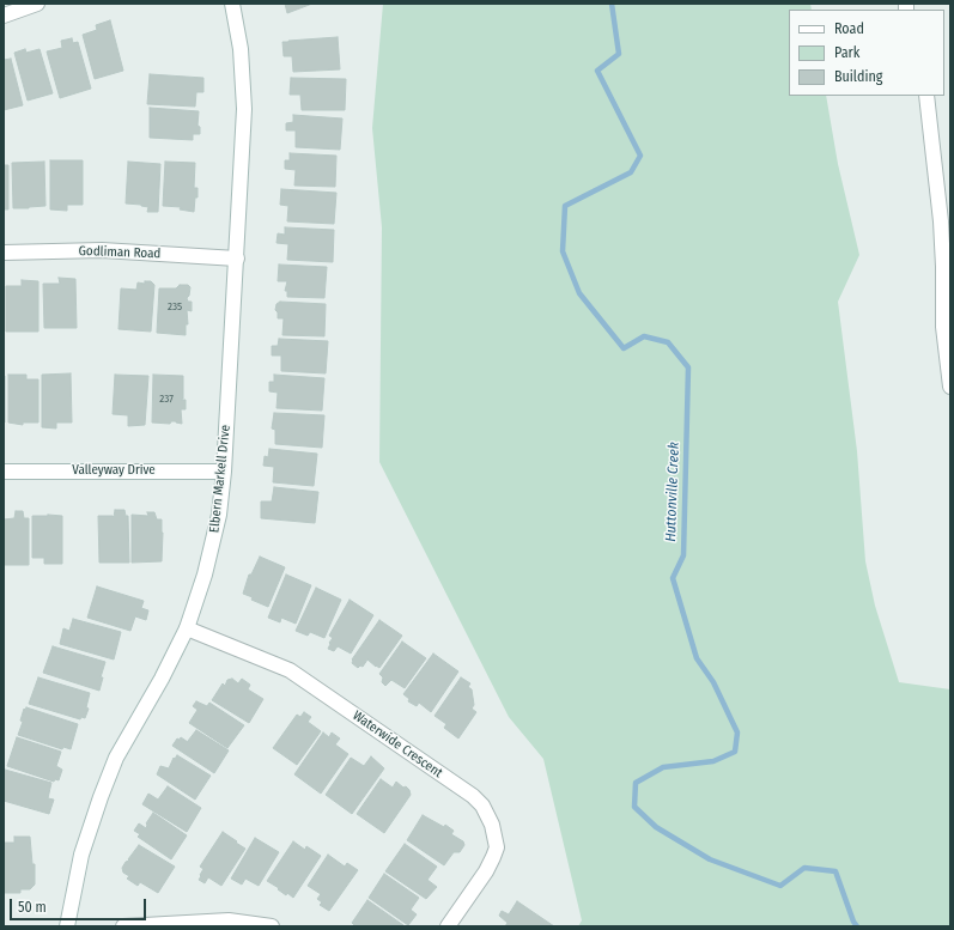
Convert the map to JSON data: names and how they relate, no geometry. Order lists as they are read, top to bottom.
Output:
{
  "streets": {
    "street": [
      "Godliman Road",
      "Valleyway Drive",
      "Elbern Markell Drive",
      "Waterwide Crescent"
    ]
  },
  "crossings": [
    ["Godliman Road", "Elbern Markell Drive"],
    ["Valleyway Drive", "Elbern Markell Drive"],
    ["Elbern Markell Drive", "Waterwide Crescent"]
  ],
  "water": ["Huttonville Creek"],
  "house_numbers": ["235", "237"],
  "legend": ["Road", "Park", "Building"],
  "scale_bar": "50 m"
}
